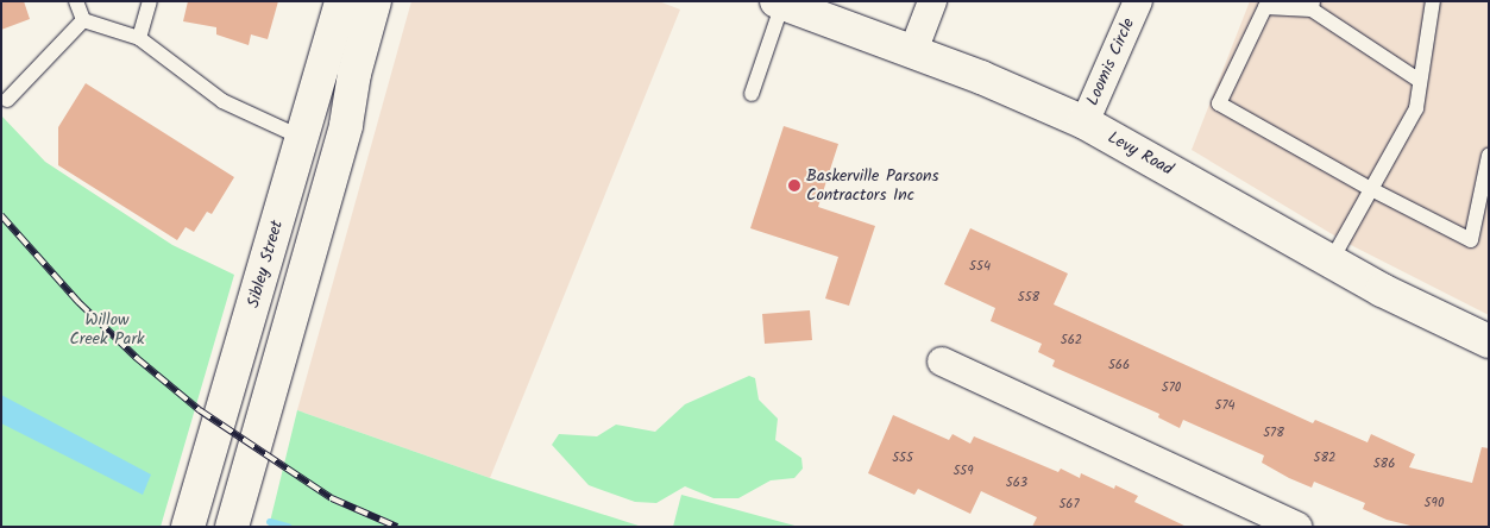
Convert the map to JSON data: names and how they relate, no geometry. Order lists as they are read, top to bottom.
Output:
{
  "streets": {
    "street": ["Loomis Circle", "Levy Road", "Sibley Street"]
  },
  "crossings": [
    ["Loomis Circle", "Levy Road"]
  ],
  "parks": ["Willow Creek Park"],
  "places": ["Baskerville Parsons Contractors Inc"],
  "house_numbers": [
    "554",
    "558",
    "562",
    "566",
    "570",
    "574",
    "578",
    "555",
    "582",
    "586",
    "559",
    "563",
    "590",
    "567"
  ]
}
